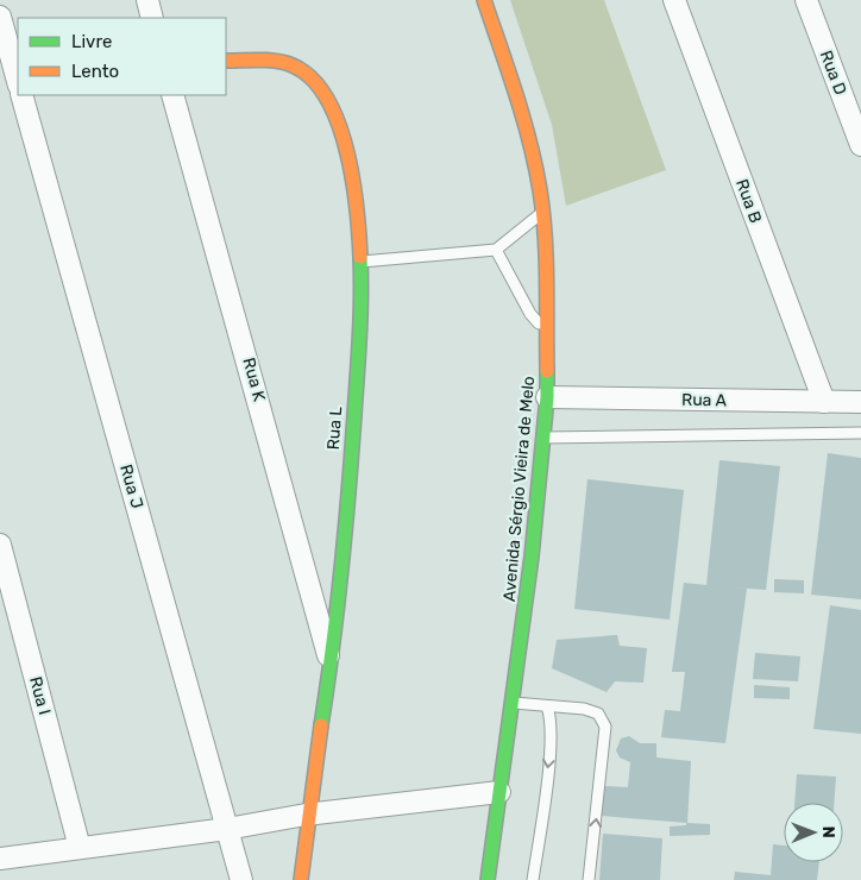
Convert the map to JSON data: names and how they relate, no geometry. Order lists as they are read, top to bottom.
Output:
{
  "streets": {
    "street": [
      "Rua D",
      "Rua B",
      "Rua K",
      "Rua A",
      "Rua L",
      "Rua J",
      "Avenida Sérgio Vieira de Melo",
      "Rua I"
    ]
  },
  "crossings": [
    ["Rua B", "Rua A"],
    ["Rua K", "Rua L"],
    ["Rua A", "Avenida Sérgio Vieira de Melo"]
  ],
  "legend": ["Livre", "Lento"],
  "north": "right"
}
